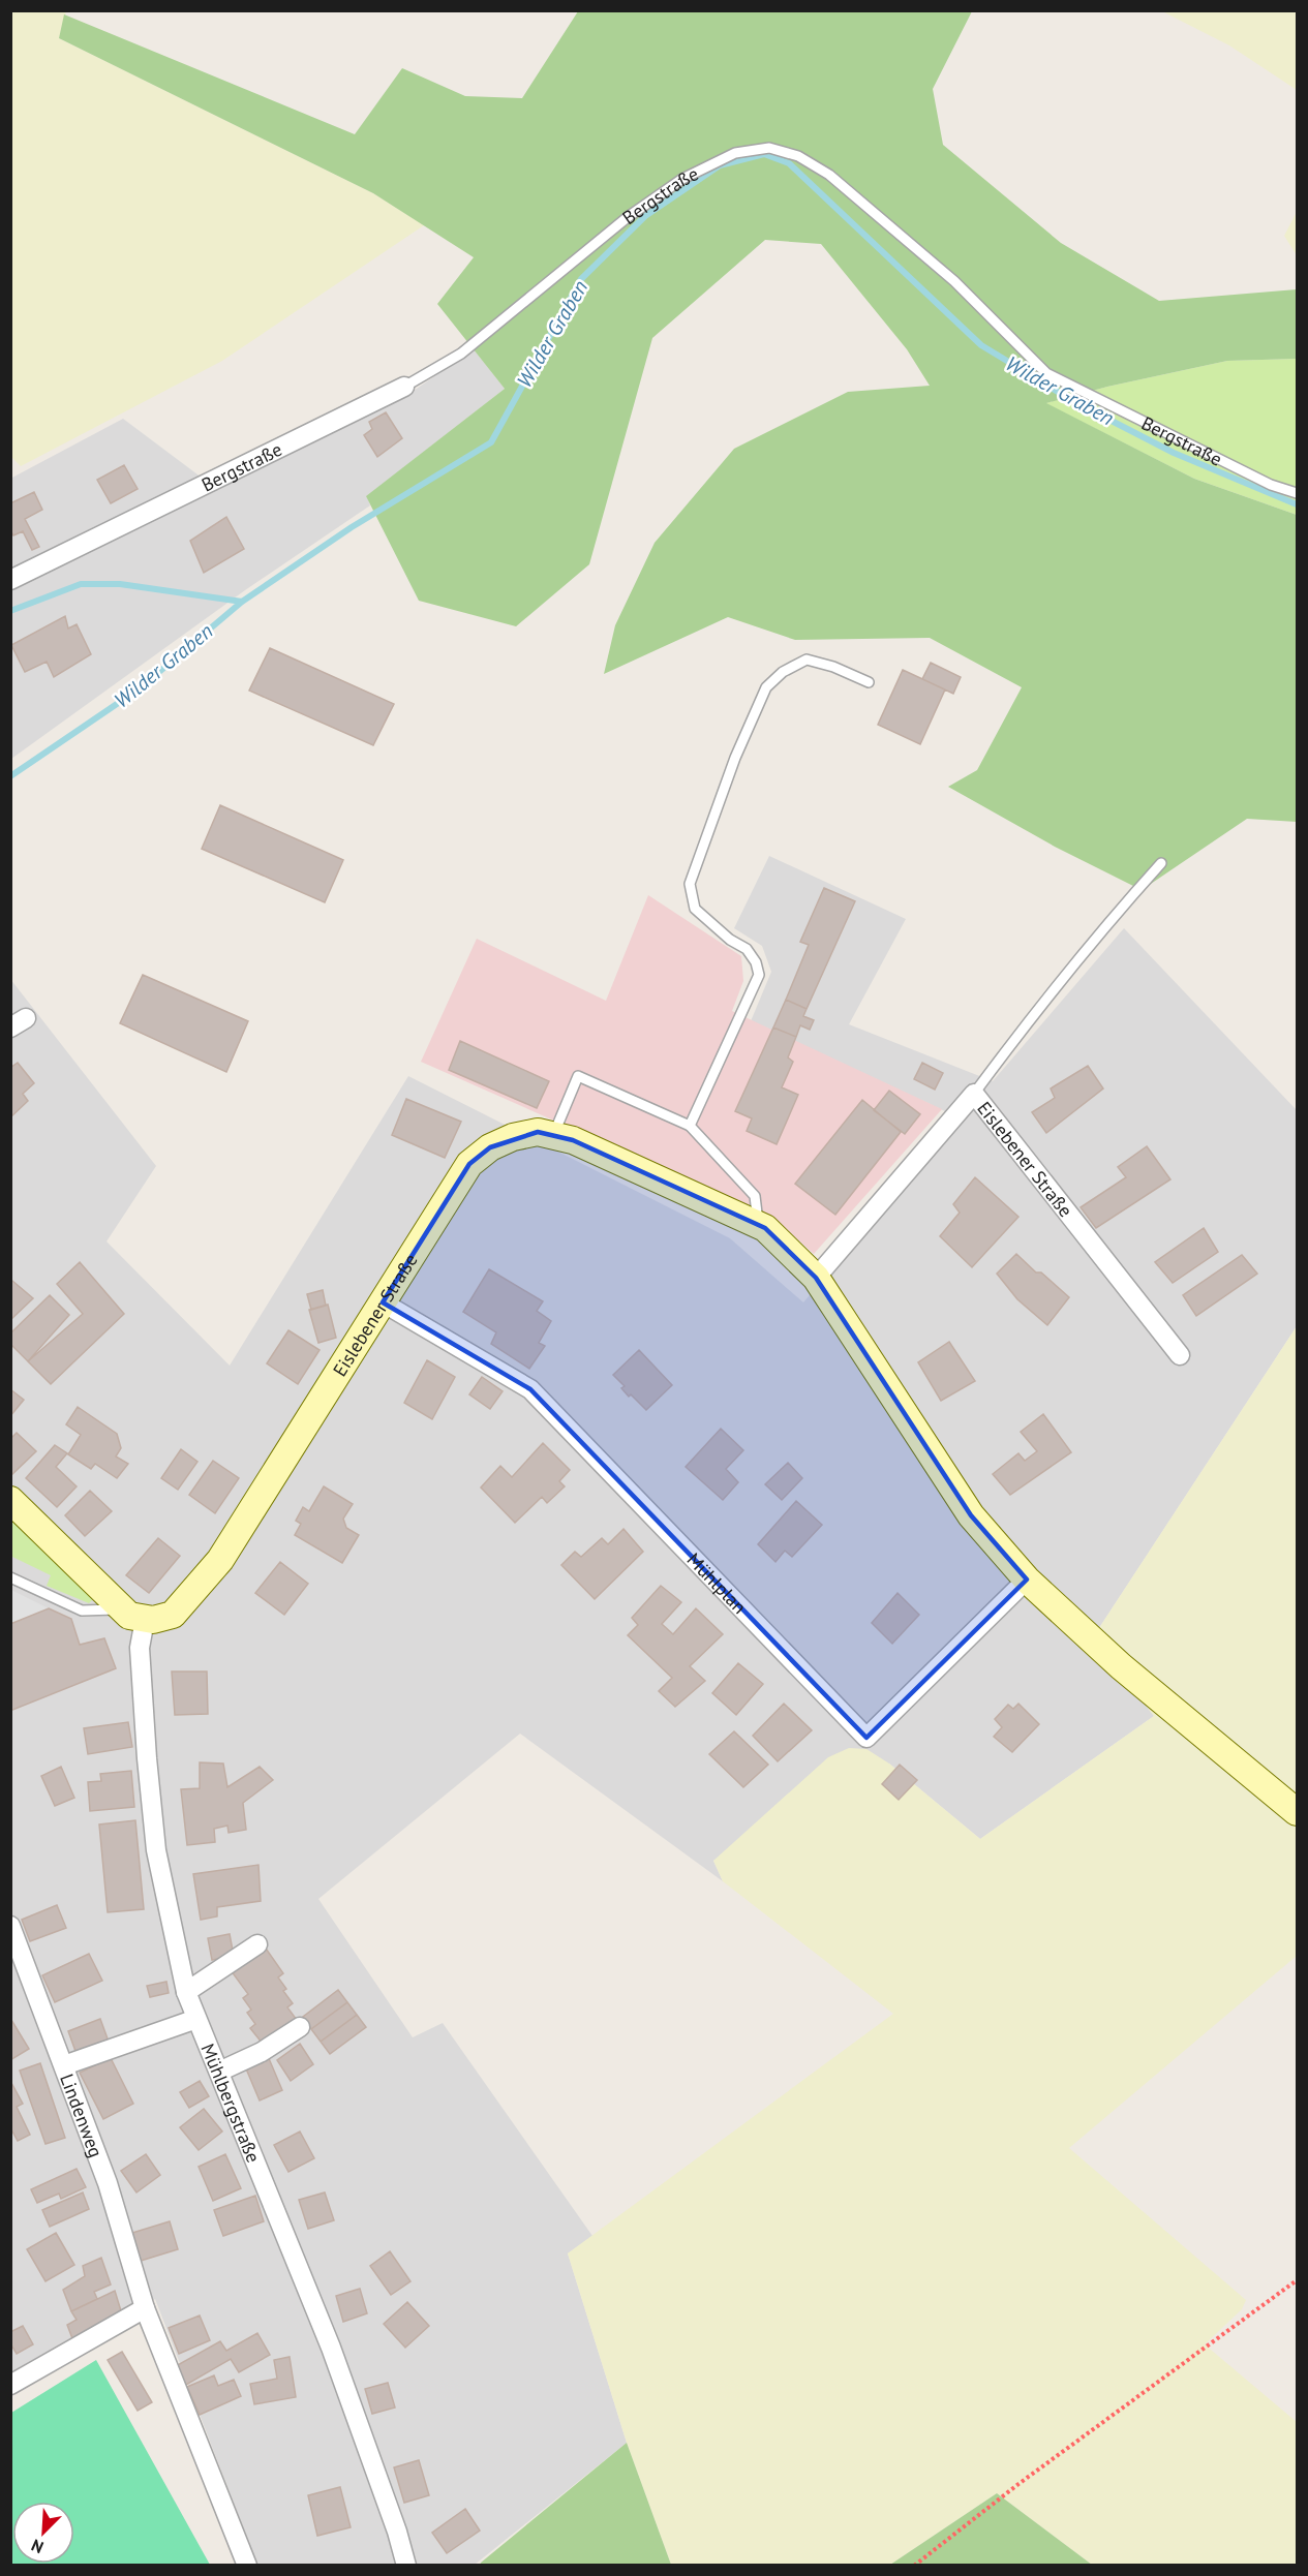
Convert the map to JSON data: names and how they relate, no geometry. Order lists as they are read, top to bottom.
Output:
{
  "streets": {
    "main road": ["Eislebener Straße"],
    "street": [
      "Bergstraße",
      "Mühlplan",
      "Mühlbergstraße",
      "Lindenweg"
    ]
  },
  "crossings": [
    ["Eislebener Straße", "Mühlplan"],
    ["Eislebener Straße", "Mühlbergstraße"]
  ],
  "water": ["Wilder Graben"],
  "north": "bottom left"
}
